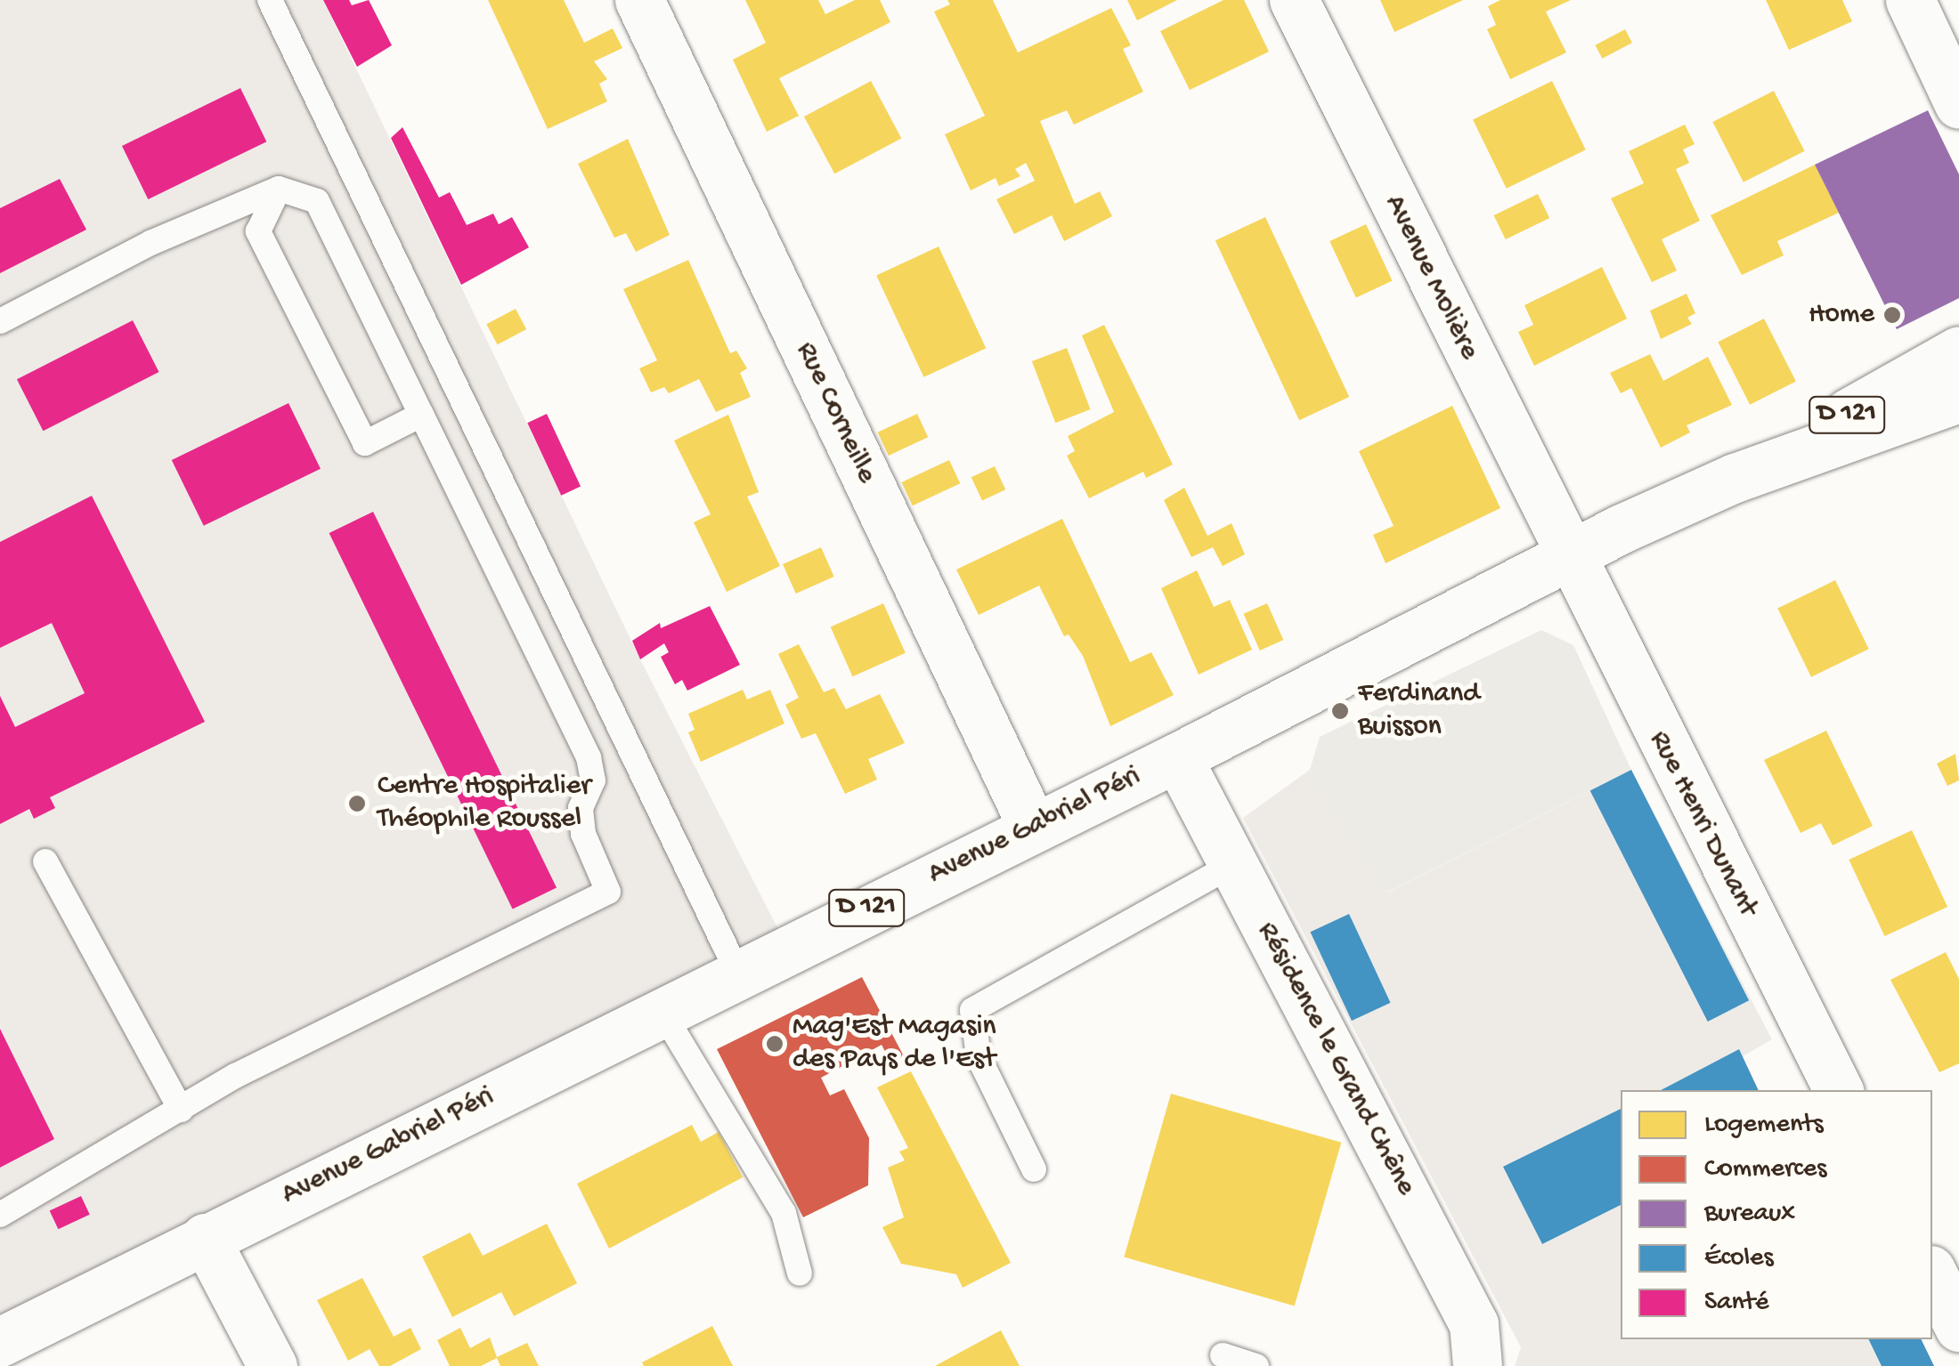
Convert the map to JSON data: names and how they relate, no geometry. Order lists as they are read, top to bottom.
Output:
{
  "streets": {
    "street": [
      "Avenue Molière",
      "Rue Corneille",
      "D 121",
      "Rue Henri Dunant",
      "Avenue Gabriel Péri",
      "Résidence le Grand Chêne"
    ]
  },
  "crossings": [
    ["Avenue Molière", "Rue Henri Dunant"],
    ["Avenue Molière", "Avenue Gabriel Péri"],
    ["Rue Corneille", "Avenue Gabriel Péri"],
    ["Rue Henri Dunant", "Avenue Gabriel Péri"],
    ["Avenue Gabriel Péri", "Résidence le Grand Chêne"]
  ],
  "places": [
    "Home",
    "Ferdinand Buisson",
    "Centre Hospitalier Théophile Roussel",
    "Mag'Est Magasin des Pays de l'Est"
  ],
  "legend": [
    "Logements",
    "Commerces",
    "Bureaux",
    "Écoles",
    "Santé"
  ]
}
